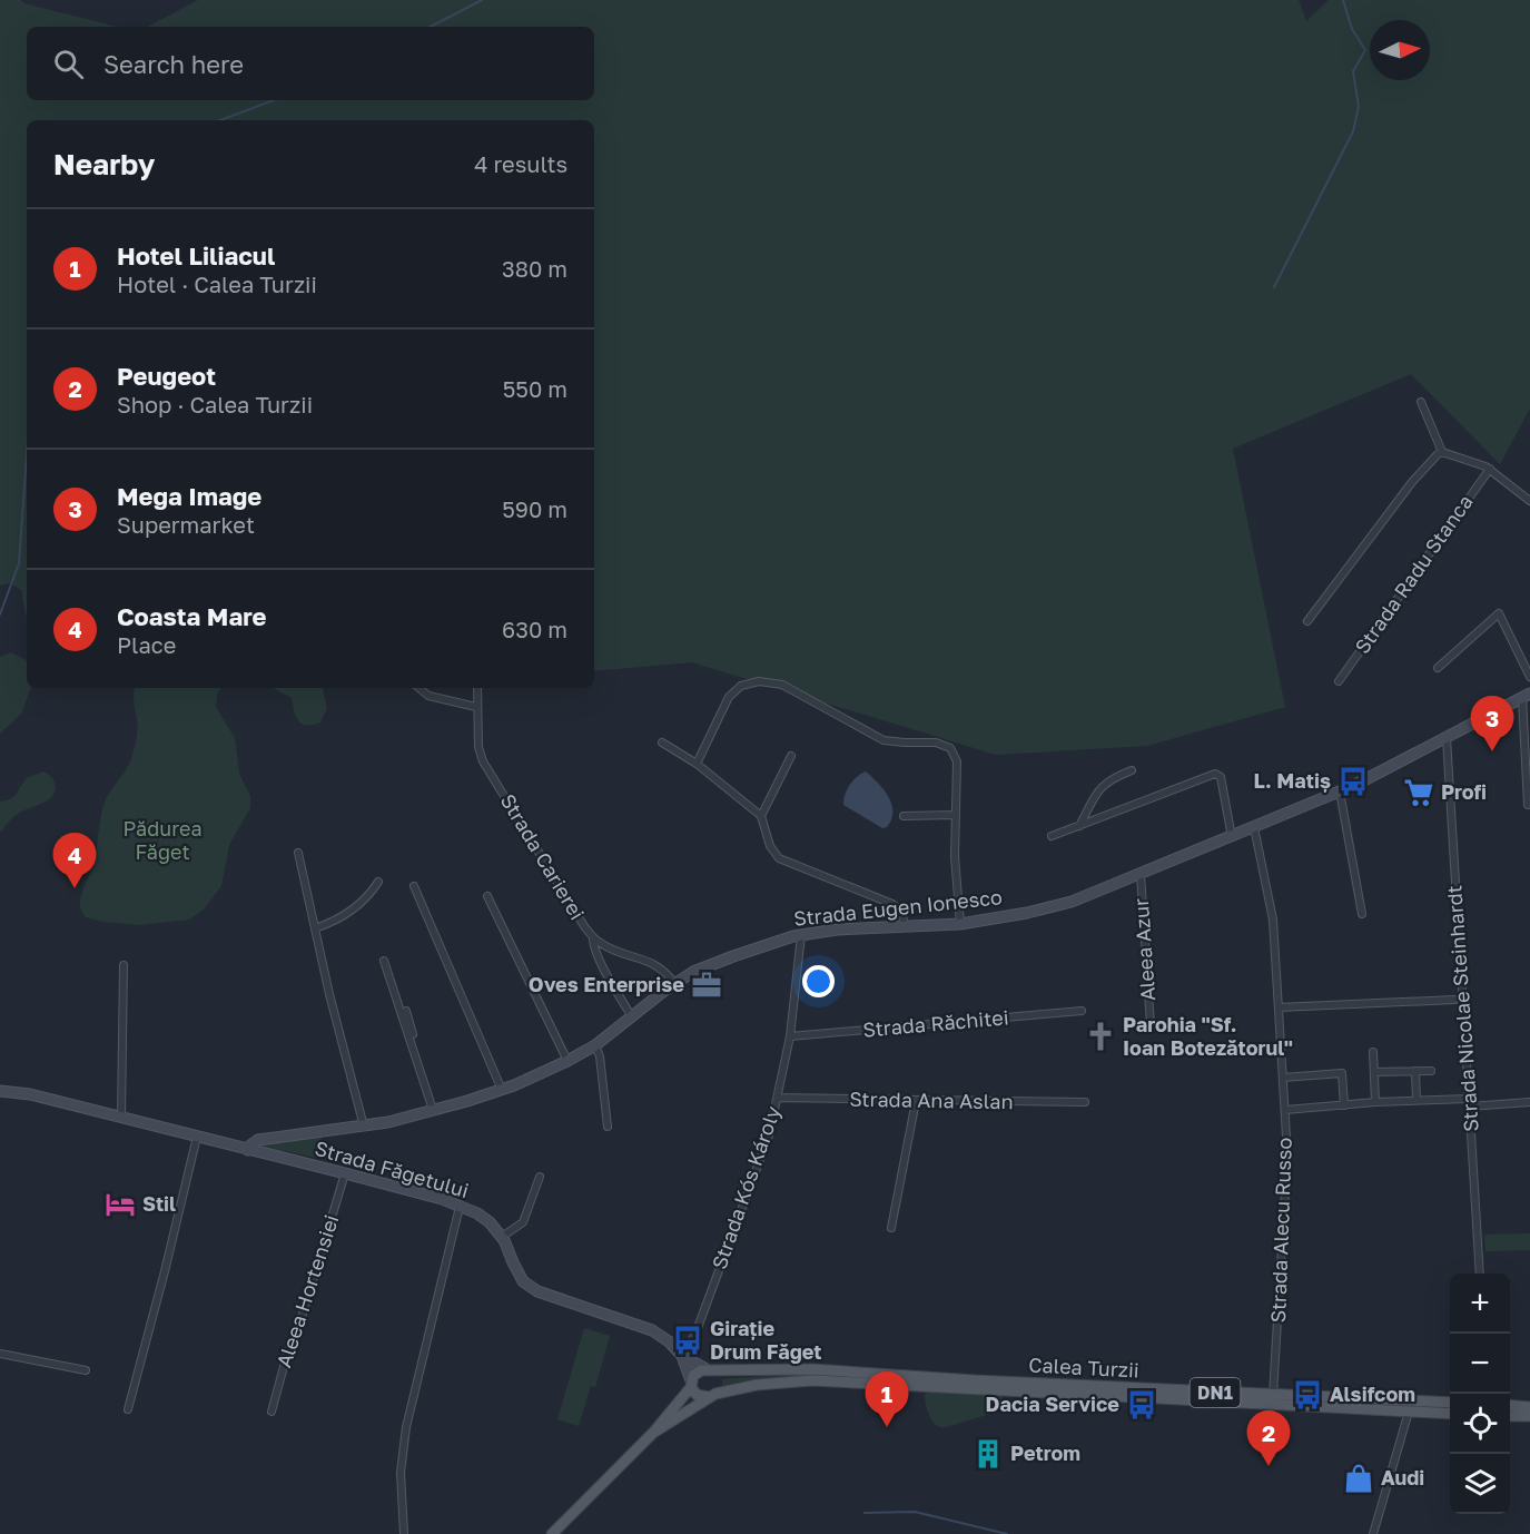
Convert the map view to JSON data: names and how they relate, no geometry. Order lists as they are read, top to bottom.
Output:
{
  "streets": {
    "main road": ["Calea Turzii", "DN1"],
    "street": [
      "Strada Radu Stanca",
      "Strada Carierei",
      "Strada Eugen Ionesco",
      "Aleea Azur",
      "Strada Nicolae Steinhardt",
      "Strada Răchitei",
      "Strada Ana Aslan",
      "Strada Făgetului",
      "Strada Kós Károly",
      "Strada Alecu Russo",
      "Aleea Hortensiei"
    ]
  },
  "crossings": [
    ["Strada Carierei", "Strada Eugen Ionesco"],
    ["Strada Eugen Ionesco", "Aleea Azur"],
    ["Strada Eugen Ionesco", "Strada Nicolae Steinhardt"],
    ["Strada Eugen Ionesco", "Strada Făgetului"],
    ["Strada Eugen Ionesco", "Strada Kós Károly"],
    ["Strada Eugen Ionesco", "Strada Alecu Russo"],
    ["Strada Răchitei", "Strada Kós Károly"],
    ["Strada Ana Aslan", "Strada Kós Károly"],
    ["Strada Făgetului", "Strada Kós Károly"],
    ["Strada Făgetului", "Aleea Hortensiei"],
    ["Strada Făgetului", "Calea Turzii"],
    ["Strada Alecu Russo", "Calea Turzii"]
  ],
  "parks": ["Pădurea Făget"],
  "places": {
    "bus stop": [
      "L. Matiș",
      "Girație Drum Făget",
      "Alsifcom",
      "Dacia Service"
    ],
    "supermarket": ["Profi"],
    "office": ["Oves Enterprise"],
    "church": ["Parohia \"Sf. Ioan Botezătorul\""],
    "hotel": ["Stil"],
    "building": ["Petrom"],
    "shop": ["Audi"]
  },
  "north": "right",
  "page": {
    "search": "Search here",
    "heading": ["Nearby", "4 results"],
    "list": [
      {
        "mark": "1",
        "name": "Hotel Liliacul",
        "note": "Hotel · Calea Turzii",
        "value": "380 m"
      },
      {
        "mark": "2",
        "name": "Peugeot",
        "note": "Shop · Calea Turzii",
        "value": "550 m"
      },
      {
        "mark": "3",
        "name": "Mega Image",
        "note": "Supermarket",
        "value": "590 m"
      },
      {
        "mark": "4",
        "name": "Coasta Mare",
        "note": "Place",
        "value": "630 m"
      }
    ],
    "pins": [
      "3",
      "4",
      "1",
      "2"
    ],
    "map_buttons": ["+", "−"]
  }
}
